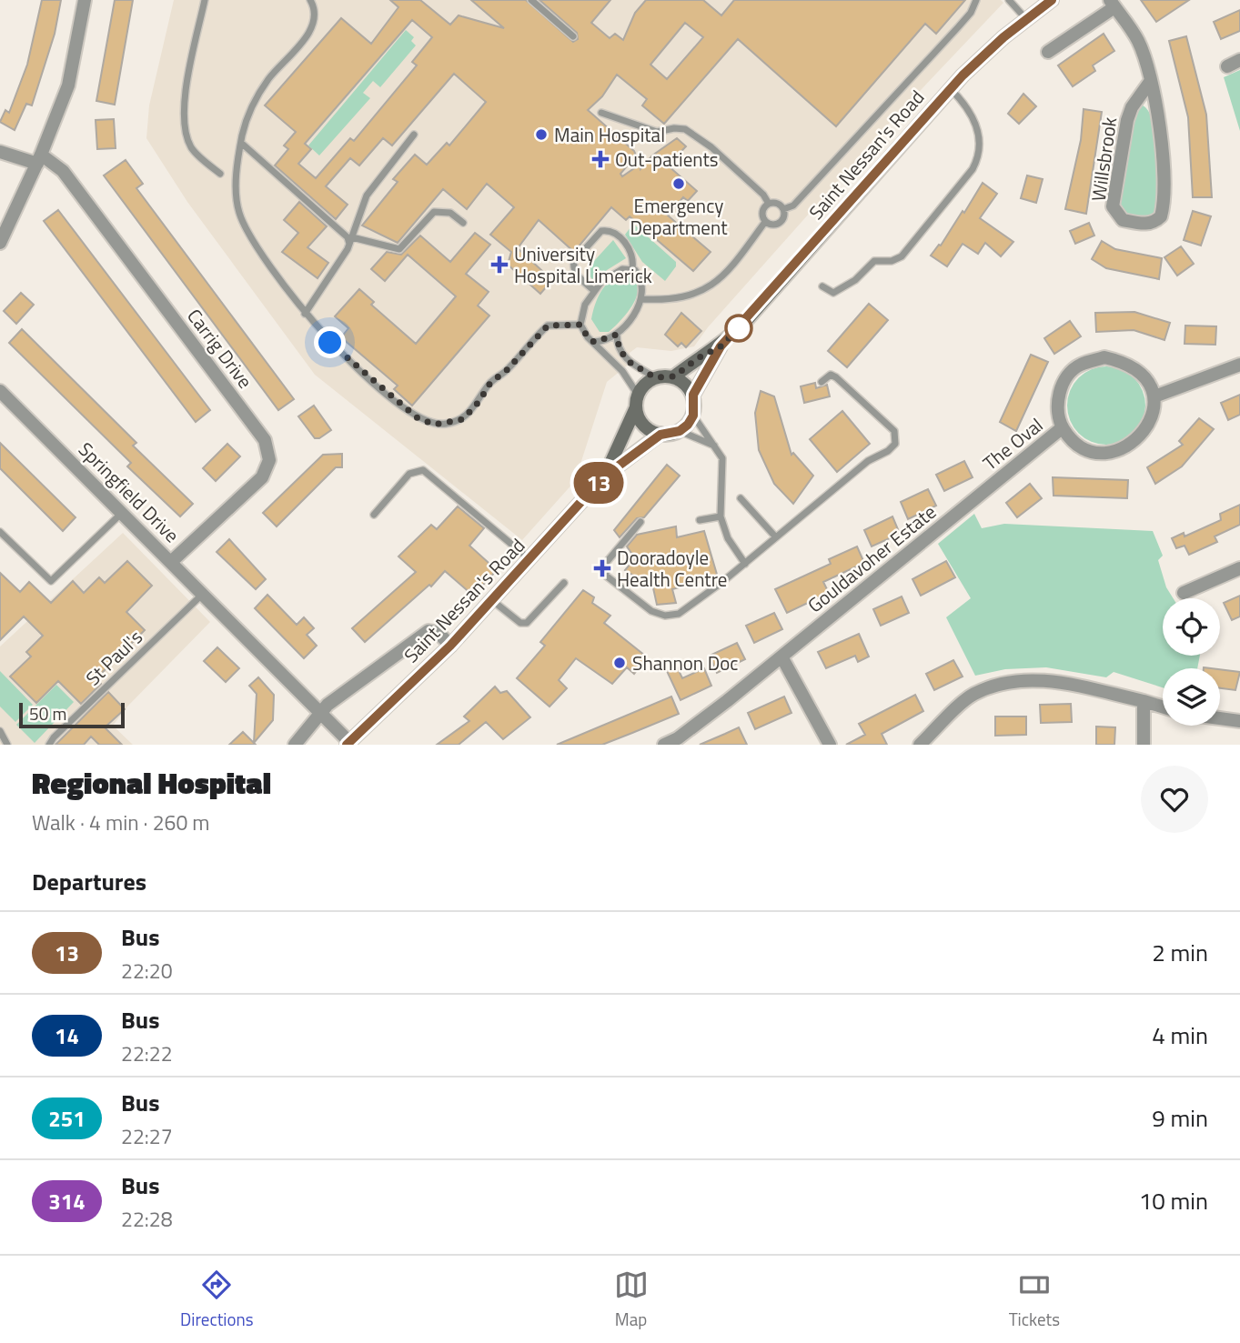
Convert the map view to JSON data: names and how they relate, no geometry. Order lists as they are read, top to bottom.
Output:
{
  "streets": {
    "main road": ["Saint Nessan's Road"],
    "street": [
      "Willsbrook",
      "Carrig Drive",
      "The Oval",
      "Springfield Drive",
      "Gouldavoher Estate"
    ],
    "lane": ["St Paul's"]
  },
  "crossings": [
    ["Saint Nessan's Road", "Springfield Drive"],
    ["Carrig Drive", "Springfield Drive"],
    ["The Oval", "Gouldavoher Estate"],
    ["Springfield Drive", "St Paul's"]
  ],
  "places": {
    "other": ["Main Hospital", "Emergency Department", "Shannon Doc"],
    "health": ["Out-patients", "University Hospital Limerick", "Dooradoyle Health Centre"]
  },
  "lines": ["bus line 13"],
  "scale_bar": "50 m",
  "page": {
    "on_map": "13",
    "scale": "50 m",
    "heading": [
      ["Regional Hospital", "Walk · 4 min · 260 m"],
      "Departures"
    ],
    "list": [
      {
        "mark": "13",
        "name": "Bus",
        "note": "22:20",
        "value": "2 min"
      },
      {
        "mark": "14",
        "name": "Bus",
        "note": "22:22",
        "value": "4 min"
      },
      {
        "mark": "251",
        "name": "Bus",
        "note": "22:27",
        "value": "9 min"
      },
      {
        "mark": "314",
        "name": "Bus",
        "note": "22:28",
        "value": "10 min"
      }
    ],
    "tabs": ["Directions", "Map", "Tickets"]
  }
}
